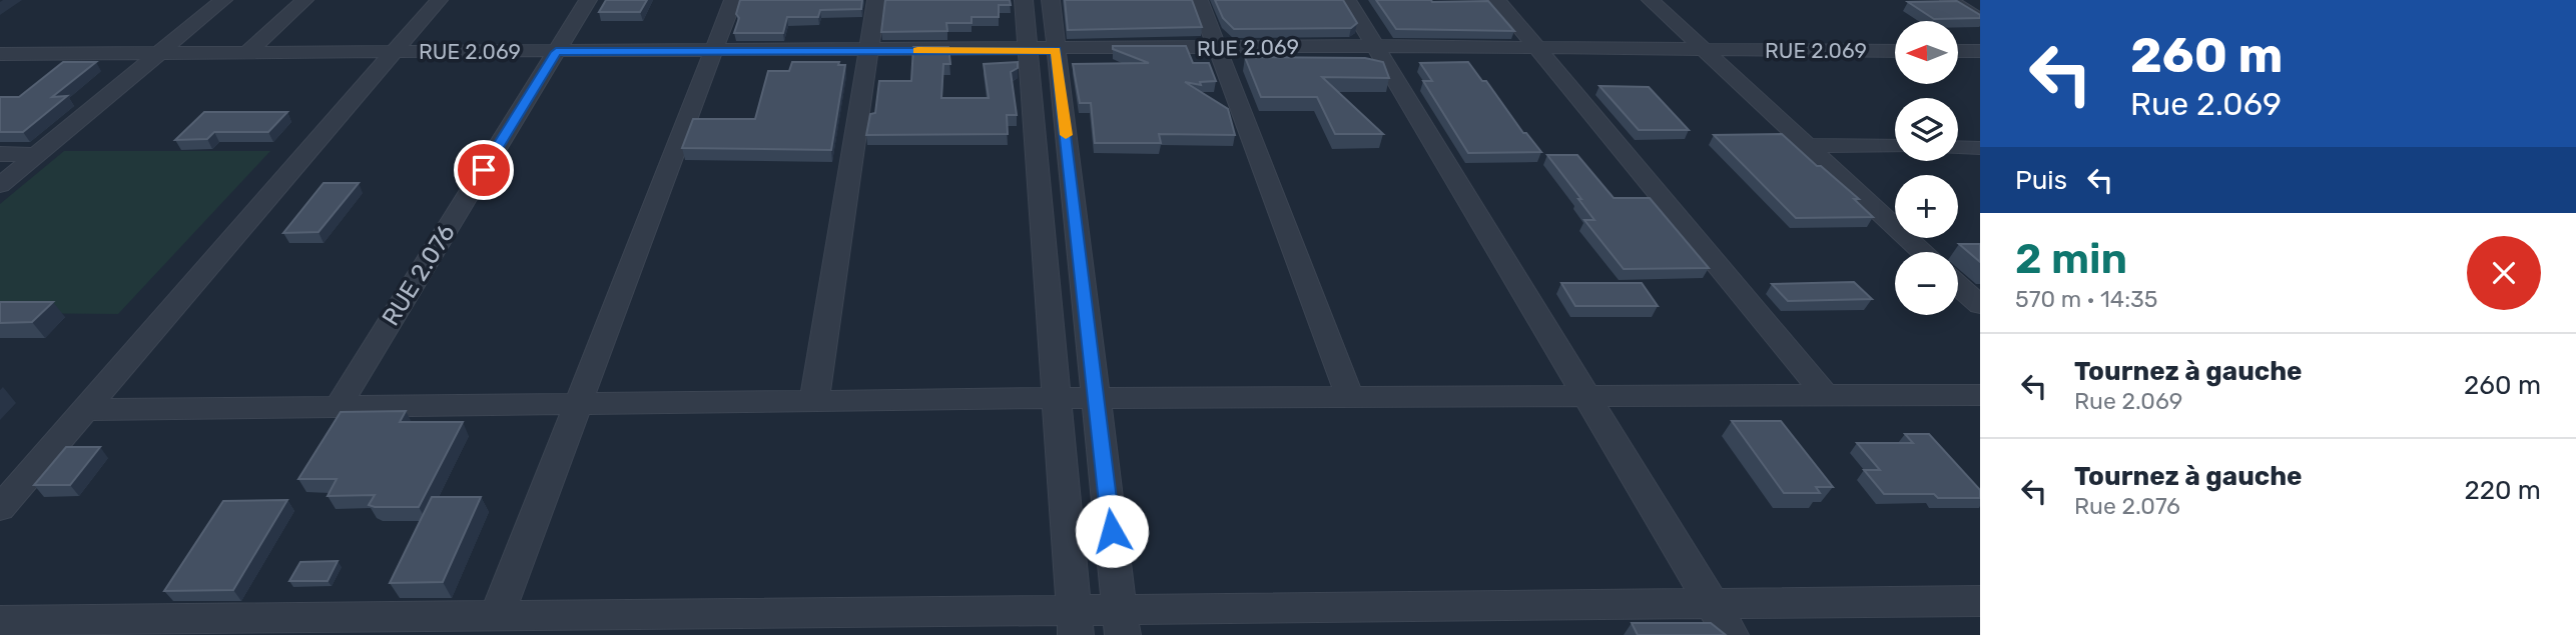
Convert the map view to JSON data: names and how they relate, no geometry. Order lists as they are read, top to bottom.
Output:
{
  "streets": {
    "street": ["RUE 2.069", "RUE 2.076"]
  },
  "crossings": [
    ["RUE 2.069", "RUE 2.076"]
  ],
  "north": "left",
  "page": {
    "turn": ["260 m", "Rue 2.069"],
    "map_buttons": ["+", "−"],
    "then": "Puis",
    "heading": ["2 min", "570 m · 14:35"],
    "list": [
      {
        "name": "Tournez à gauche",
        "note": "Rue 2.069",
        "value": "260 m"
      },
      {
        "name": "Tournez à gauche",
        "note": "Rue 2.076",
        "value": "220 m"
      }
    ]
  }
}
